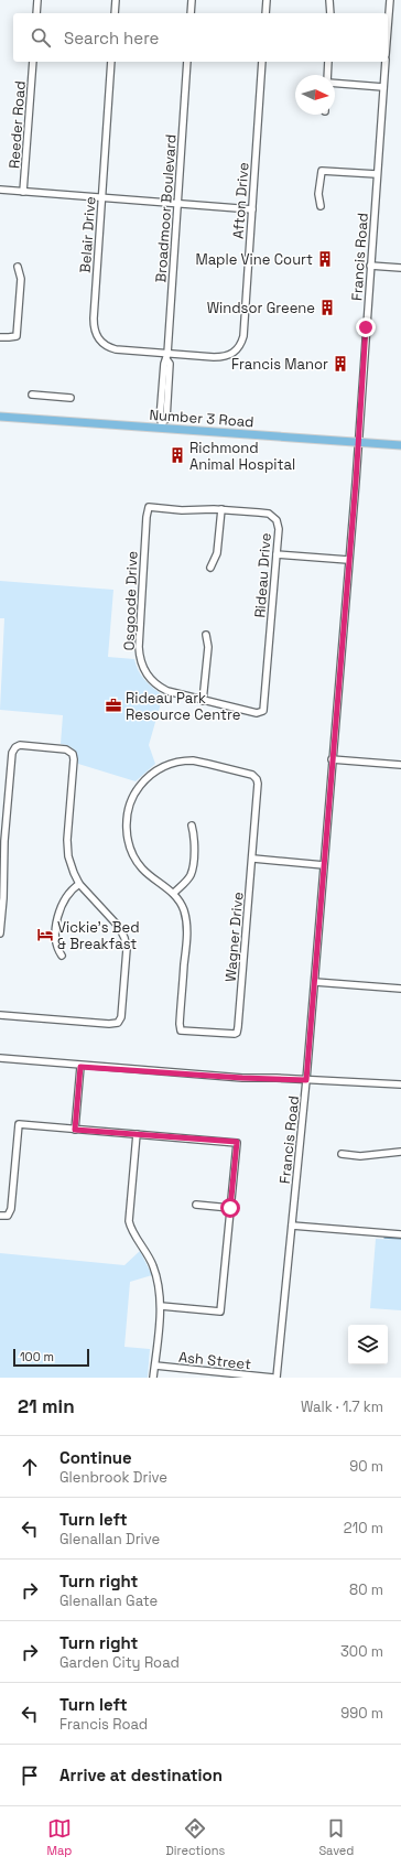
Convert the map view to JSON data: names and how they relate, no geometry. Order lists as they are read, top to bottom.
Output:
{
  "streets": {
    "main road": ["Number 3 Road"],
    "street": [
      "Reeder Road",
      "Afton Drive",
      "Broadmoor Boulevard",
      "Belair Drive",
      "Francis Road",
      "Rideau Drive",
      "Osgoode Drive",
      "Wagner Drive",
      "Ash Street"
    ]
  },
  "crossings": [
    ["Afton Drive", "Broadmoor Boulevard"],
    ["Afton Drive", "Belair Drive"],
    ["Broadmoor Boulevard", "Belair Drive"],
    ["Broadmoor Boulevard", "Number 3 Road"],
    ["Francis Road", "Number 3 Road"],
    ["Rideau Drive", "Osgoode Drive"]
  ],
  "places": {
    "building": [
      "Maple Vine Court",
      "Windsor Greene",
      "Francis Manor",
      "Richmond Animal Hospital"
    ],
    "office": ["Rideau Park Resource Centre"],
    "hotel": ["Vickie's Bed & Breakfast"]
  },
  "scale_bar": "100 m",
  "north": "right",
  "page": {
    "search": "Search here",
    "scale": "100 m",
    "heading": ["21 min", "Walk · 1.7 km"],
    "list": [
      ["Continue", "Glenbrook Drive", "90 m"],
      ["Turn left", "Glenallan Drive", "210 m"],
      ["Turn right", "Glenallan Gate", "80 m"],
      ["Turn right", "Garden City Road", "300 m"],
      ["Turn left", "Francis Road", "990 m"],
      "Arrive at destination"
    ],
    "nav": ["Map", "Directions", "Saved"]
  }
}
